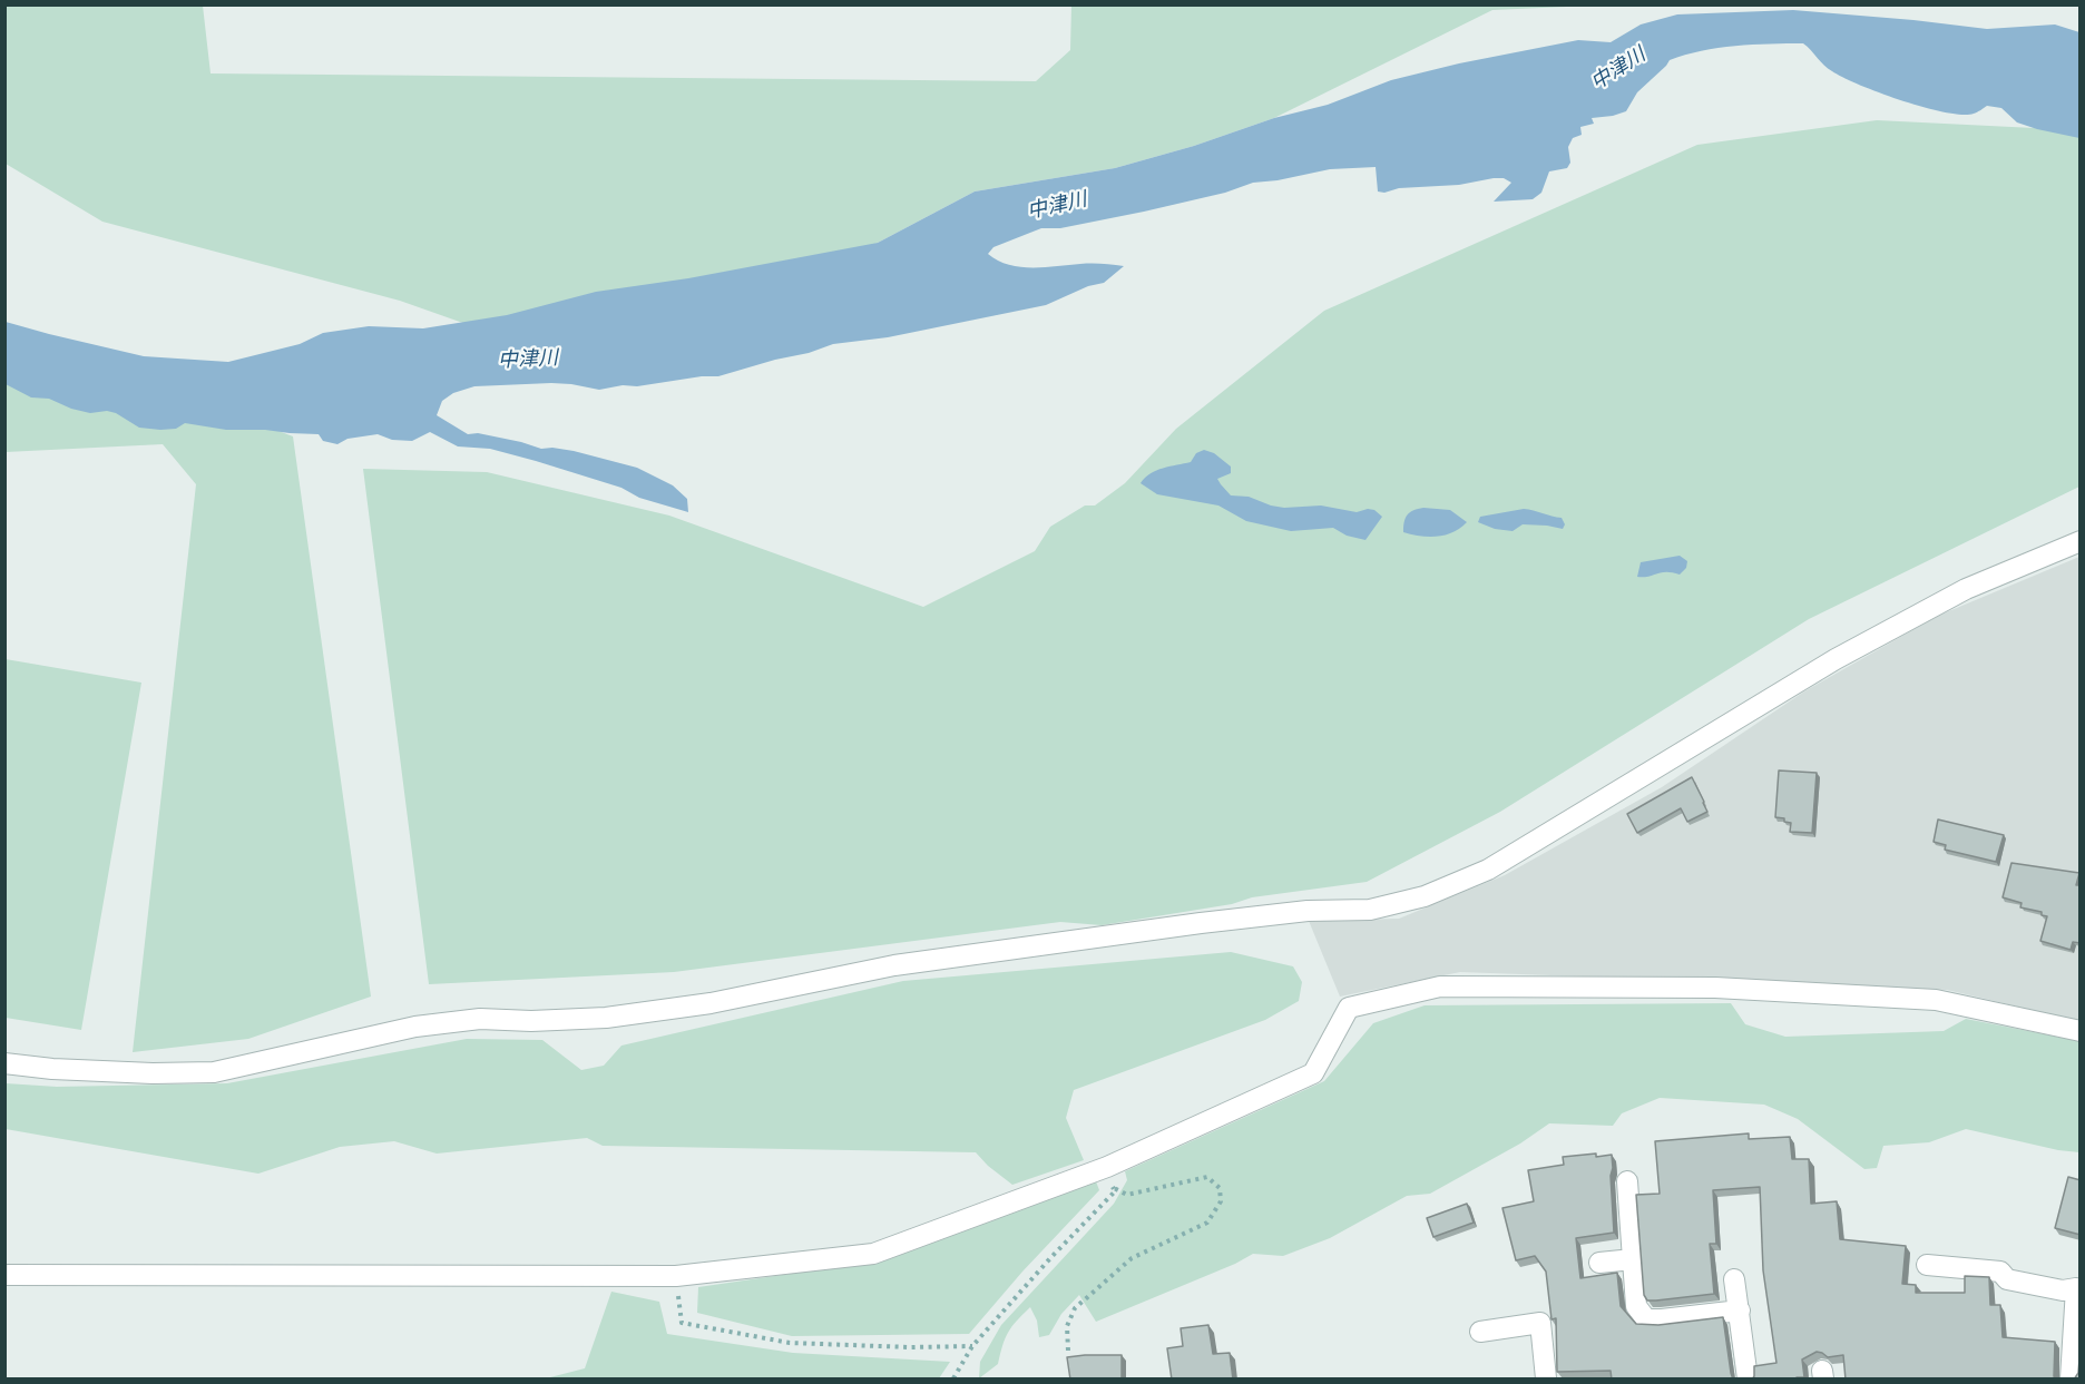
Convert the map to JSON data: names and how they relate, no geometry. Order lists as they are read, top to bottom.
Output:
{
  "water": ["中津川"]
}
